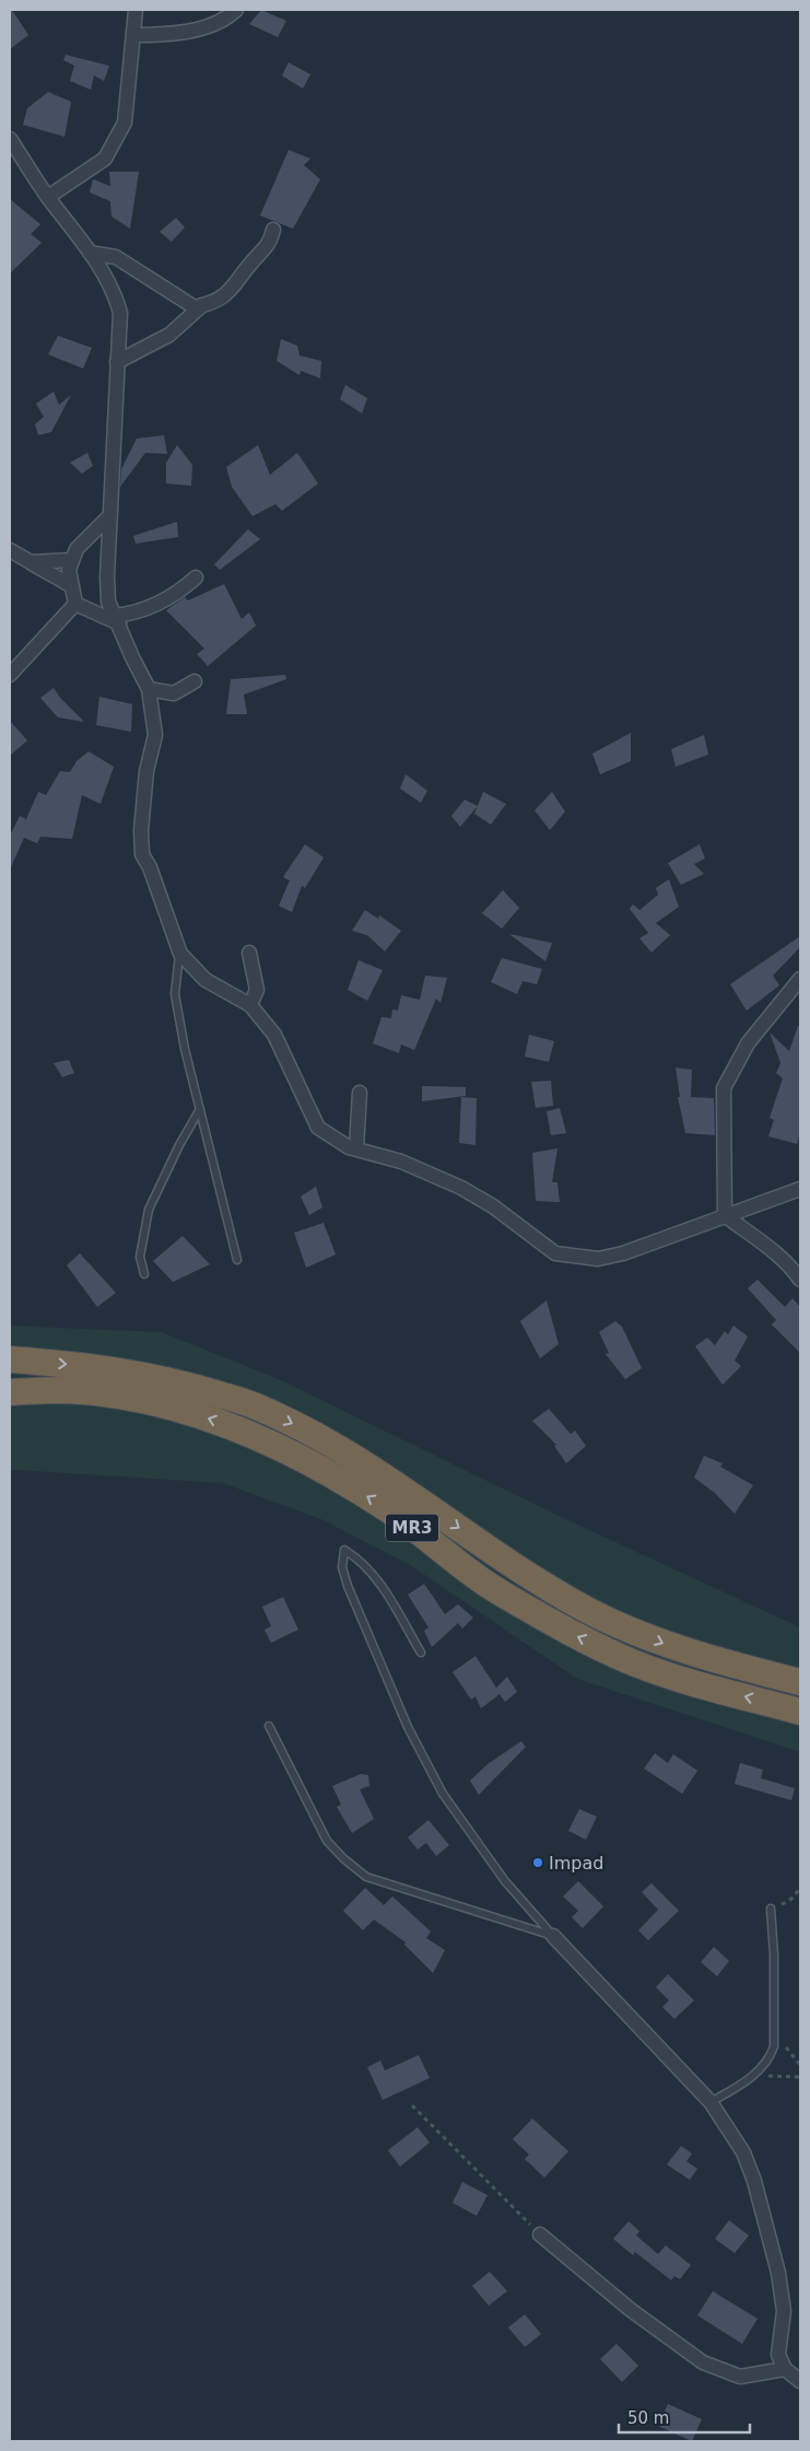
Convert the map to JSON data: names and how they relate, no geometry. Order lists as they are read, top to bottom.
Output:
{
  "streets": {
    "highway": ["MR3"]
  },
  "places": ["Impad"],
  "scale_bar": "50 m"
}
